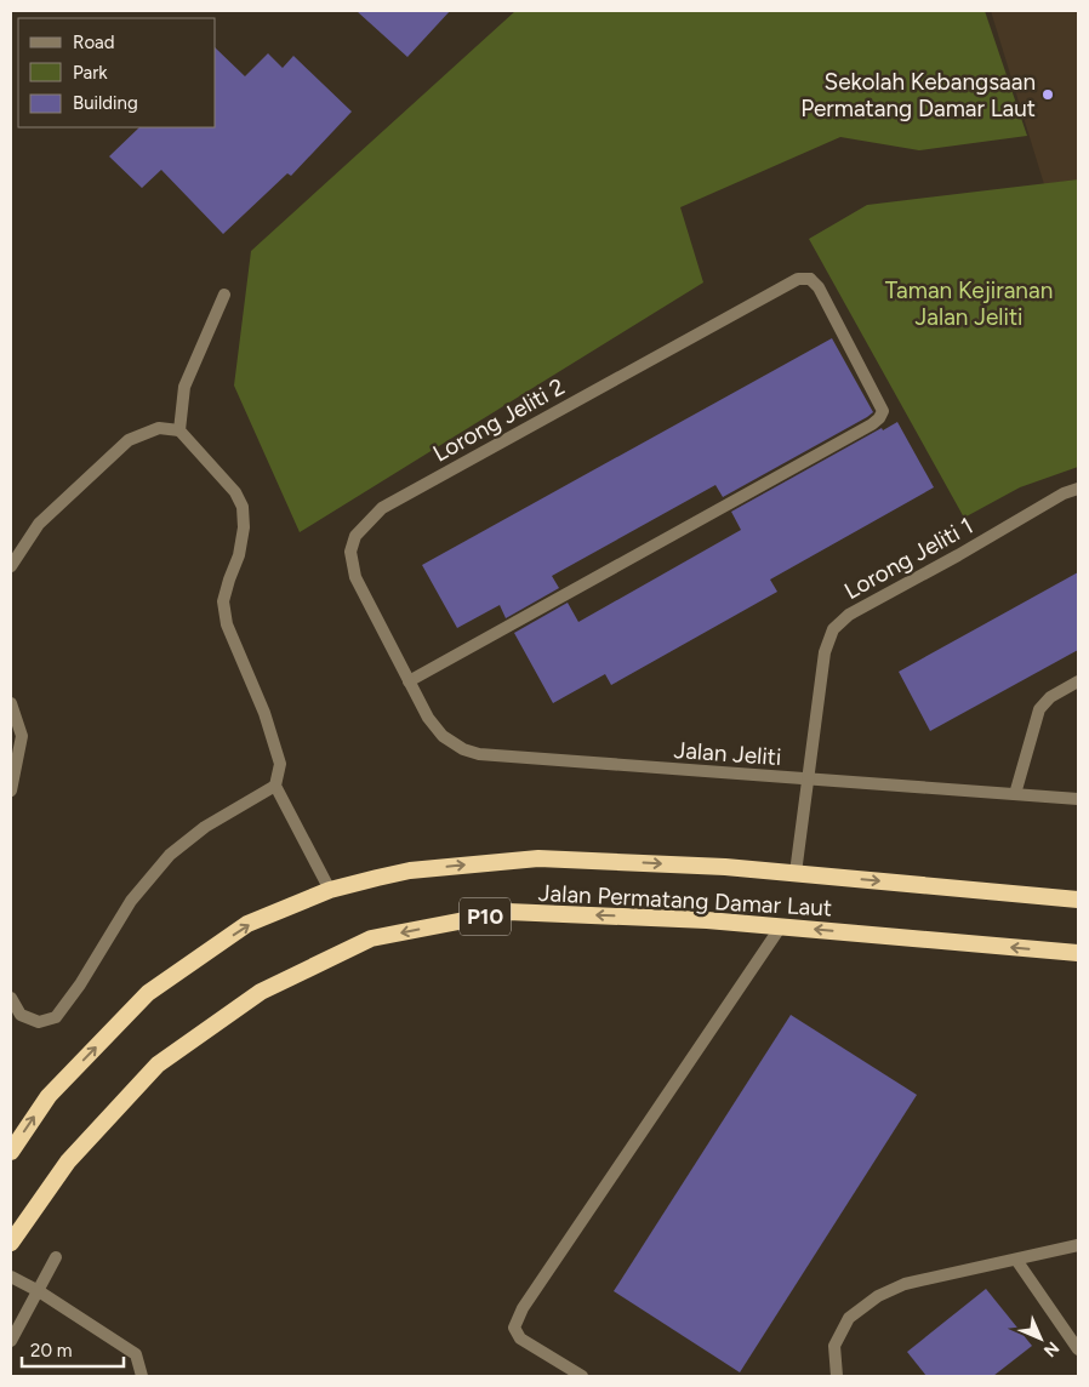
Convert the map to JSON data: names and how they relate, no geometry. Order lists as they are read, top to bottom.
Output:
{
  "streets": {
    "highway": ["Jalan Permatang Damar Laut", "P10"],
    "street": ["Lorong Jeliti 2", "Lorong Jeliti 1", "Jalan Jeliti"]
  },
  "crossings": [
    ["Lorong Jeliti 2", "Jalan Jeliti"],
    ["Lorong Jeliti 1", "Jalan Jeliti"],
    ["Lorong Jeliti 1", "Jalan Permatang Damar Laut"]
  ],
  "parks": ["Taman Kejiranan Jalan Jeliti"],
  "places": ["Sekolah Kebangsaan Permatang Damar Laut"],
  "legend": ["Road", "Park", "Building"],
  "scale_bar": "20 m",
  "north": "bottom right"
}
